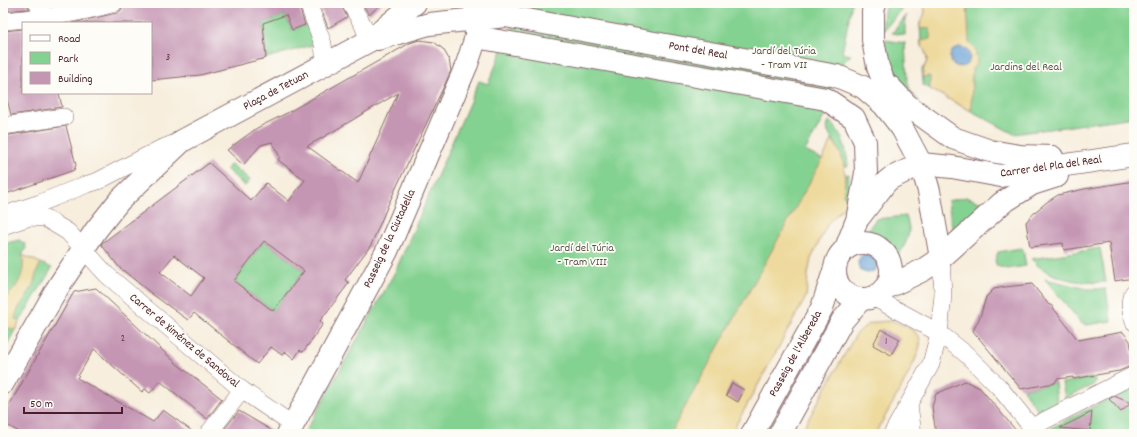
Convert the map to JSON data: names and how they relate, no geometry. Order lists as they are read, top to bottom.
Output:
{
  "streets": {
    "main road": [
      "Pont del Real",
      "Plaça de Tetuan",
      "Carrer del Pla del Real",
      "Passeig de la Ciutadella",
      "Passeig de l'Albereda"
    ],
    "street": ["Carrer de Ximénez de Sandoval"]
  },
  "crossings": [
    ["Pont del Real", "Plaça de Tetuan"],
    ["Pont del Real", "Passeig de la Ciutadella"],
    ["Plaça de Tetuan", "Passeig de la Ciutadella"],
    ["Plaça de Tetuan", "Carrer de Ximénez de Sandoval"],
    ["Carrer del Pla del Real", "Passeig de l'Albereda"],
    ["Passeig de la Ciutadella", "Carrer de Ximénez de Sandoval"]
  ],
  "parks": ["Jardí del Túria - Tram VII", "Jardins del Real", "Jardí del Túria - Tram VIII"],
  "house_numbers": ["3", "2", "1"],
  "legend": ["Road", "Park", "Building"],
  "scale_bar": "50 m"
}
